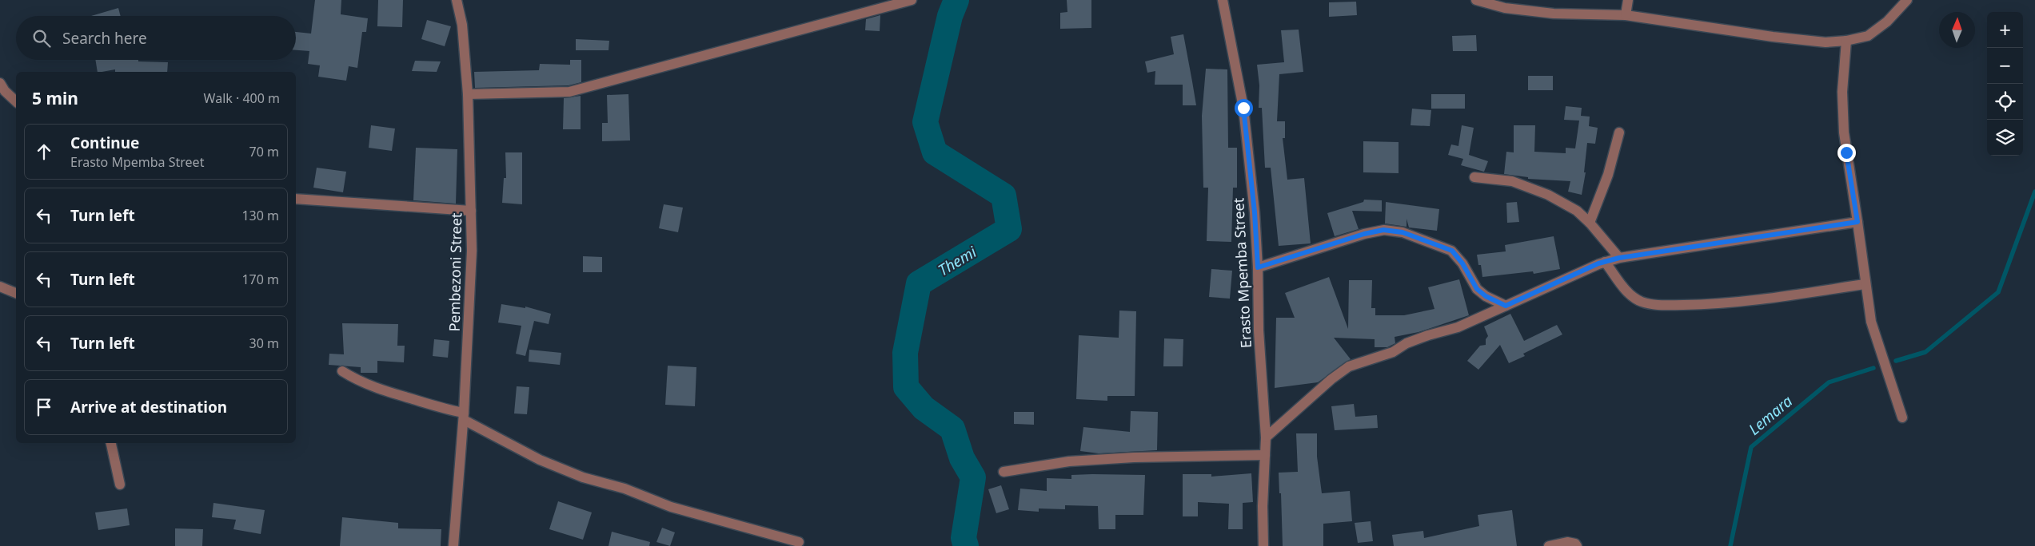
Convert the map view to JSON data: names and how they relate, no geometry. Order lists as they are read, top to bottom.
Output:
{
  "streets": {
    "street": ["Pembezoni Street", "Erasto Mpemba Street"]
  },
  "water": ["Themi", "Lemara"],
  "north": "top",
  "page": {
    "map_buttons": ["+", "−"],
    "search": "Search here",
    "heading": ["5 min", "Walk · 400 m"],
    "list": [
      ["Continue", "Erasto Mpemba Street", "70 m"],
      ["Turn left", "130 m"],
      ["Turn left", "170 m"],
      ["Turn left", "30 m"],
      "Arrive at destination"
    ]
  }
}
